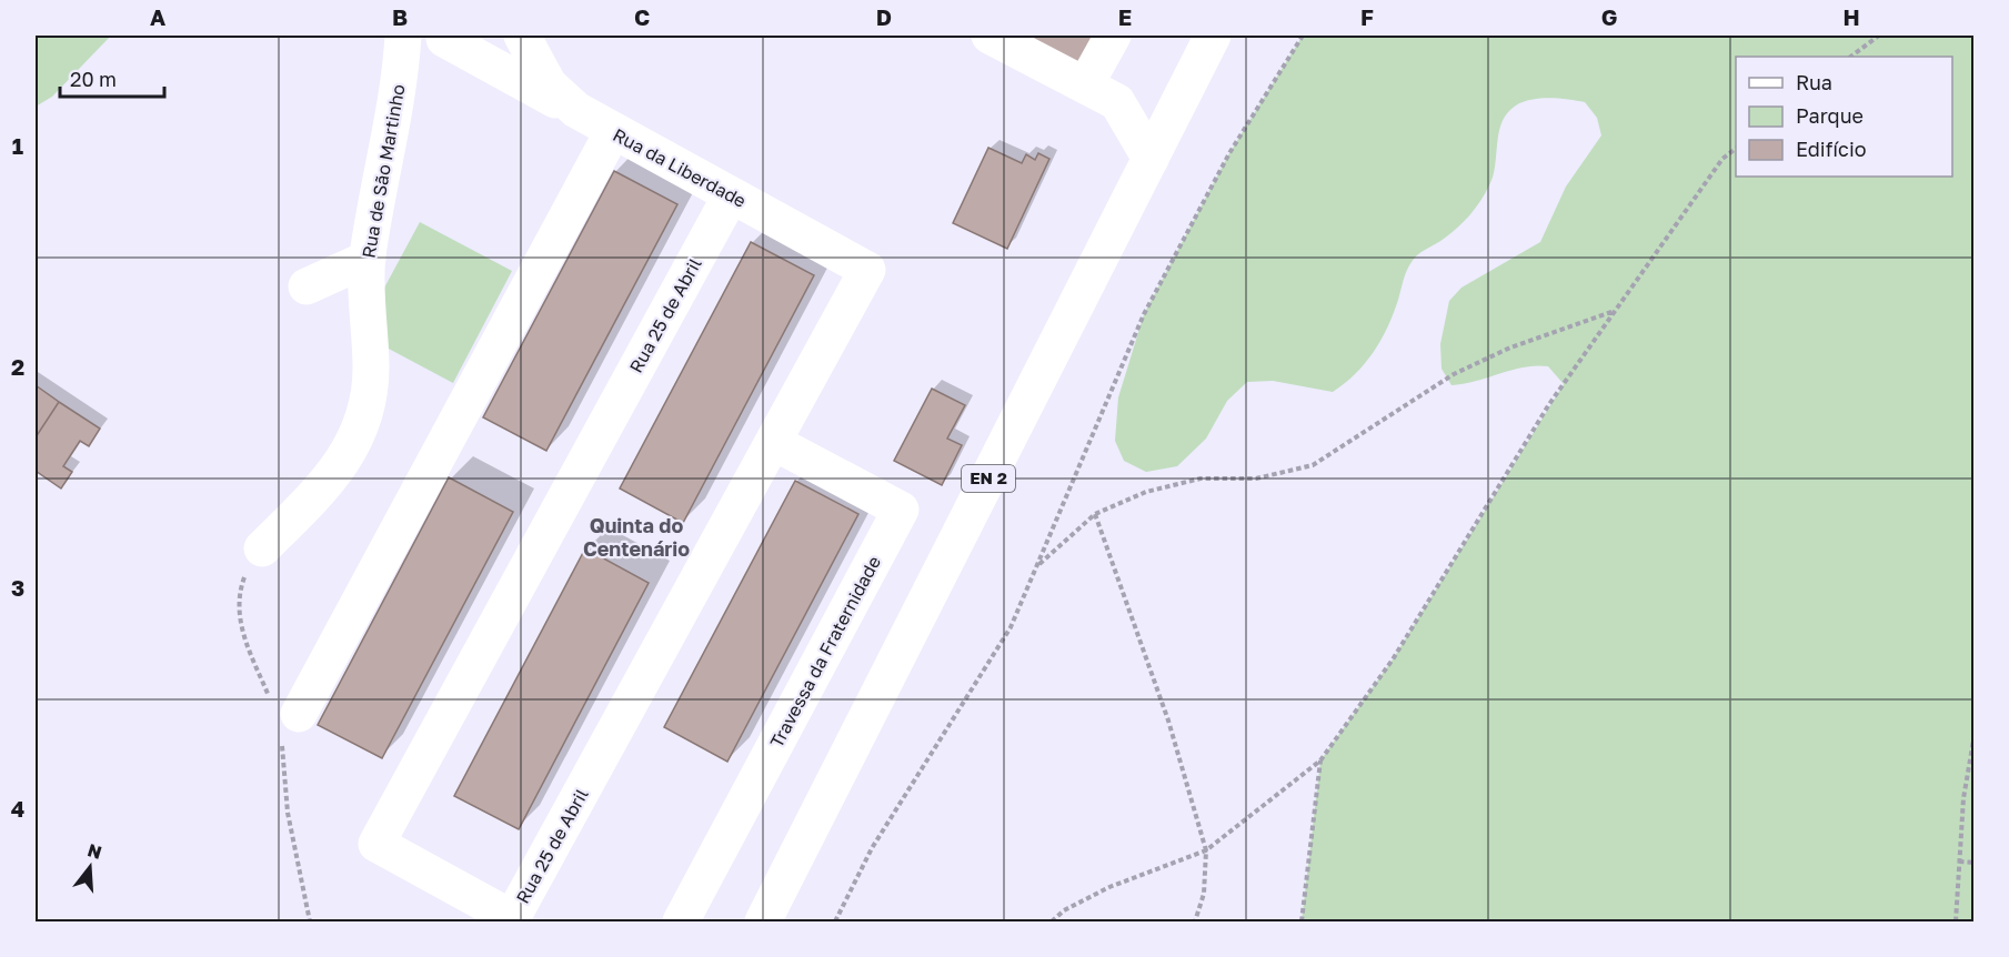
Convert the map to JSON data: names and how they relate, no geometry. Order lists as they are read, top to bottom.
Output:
{
  "streets": {
    "street": [
      "Rua da Liberdade",
      "Rua de São Martinho",
      "Rua 25 de Abril",
      "EN 2",
      "Travessa da Fraternidade"
    ]
  },
  "crossings": [
    ["Rua da Liberdade", "Rua 25 de Abril"],
    ["Rua 25 de Abril", "Travessa da Fraternidade"]
  ],
  "districts": ["Quinta do Centenário"],
  "legend": ["Rua", "Parque", "Edifício"],
  "scale_bar": "20 m",
  "north": "top",
  "grid": {
    "columns": [
      "A",
      "B",
      "C",
      "D",
      "E",
      "F",
      "G",
      "H"
    ],
    "rows": [
      "1",
      "2",
      "3",
      "4"
    ]
  }
}
